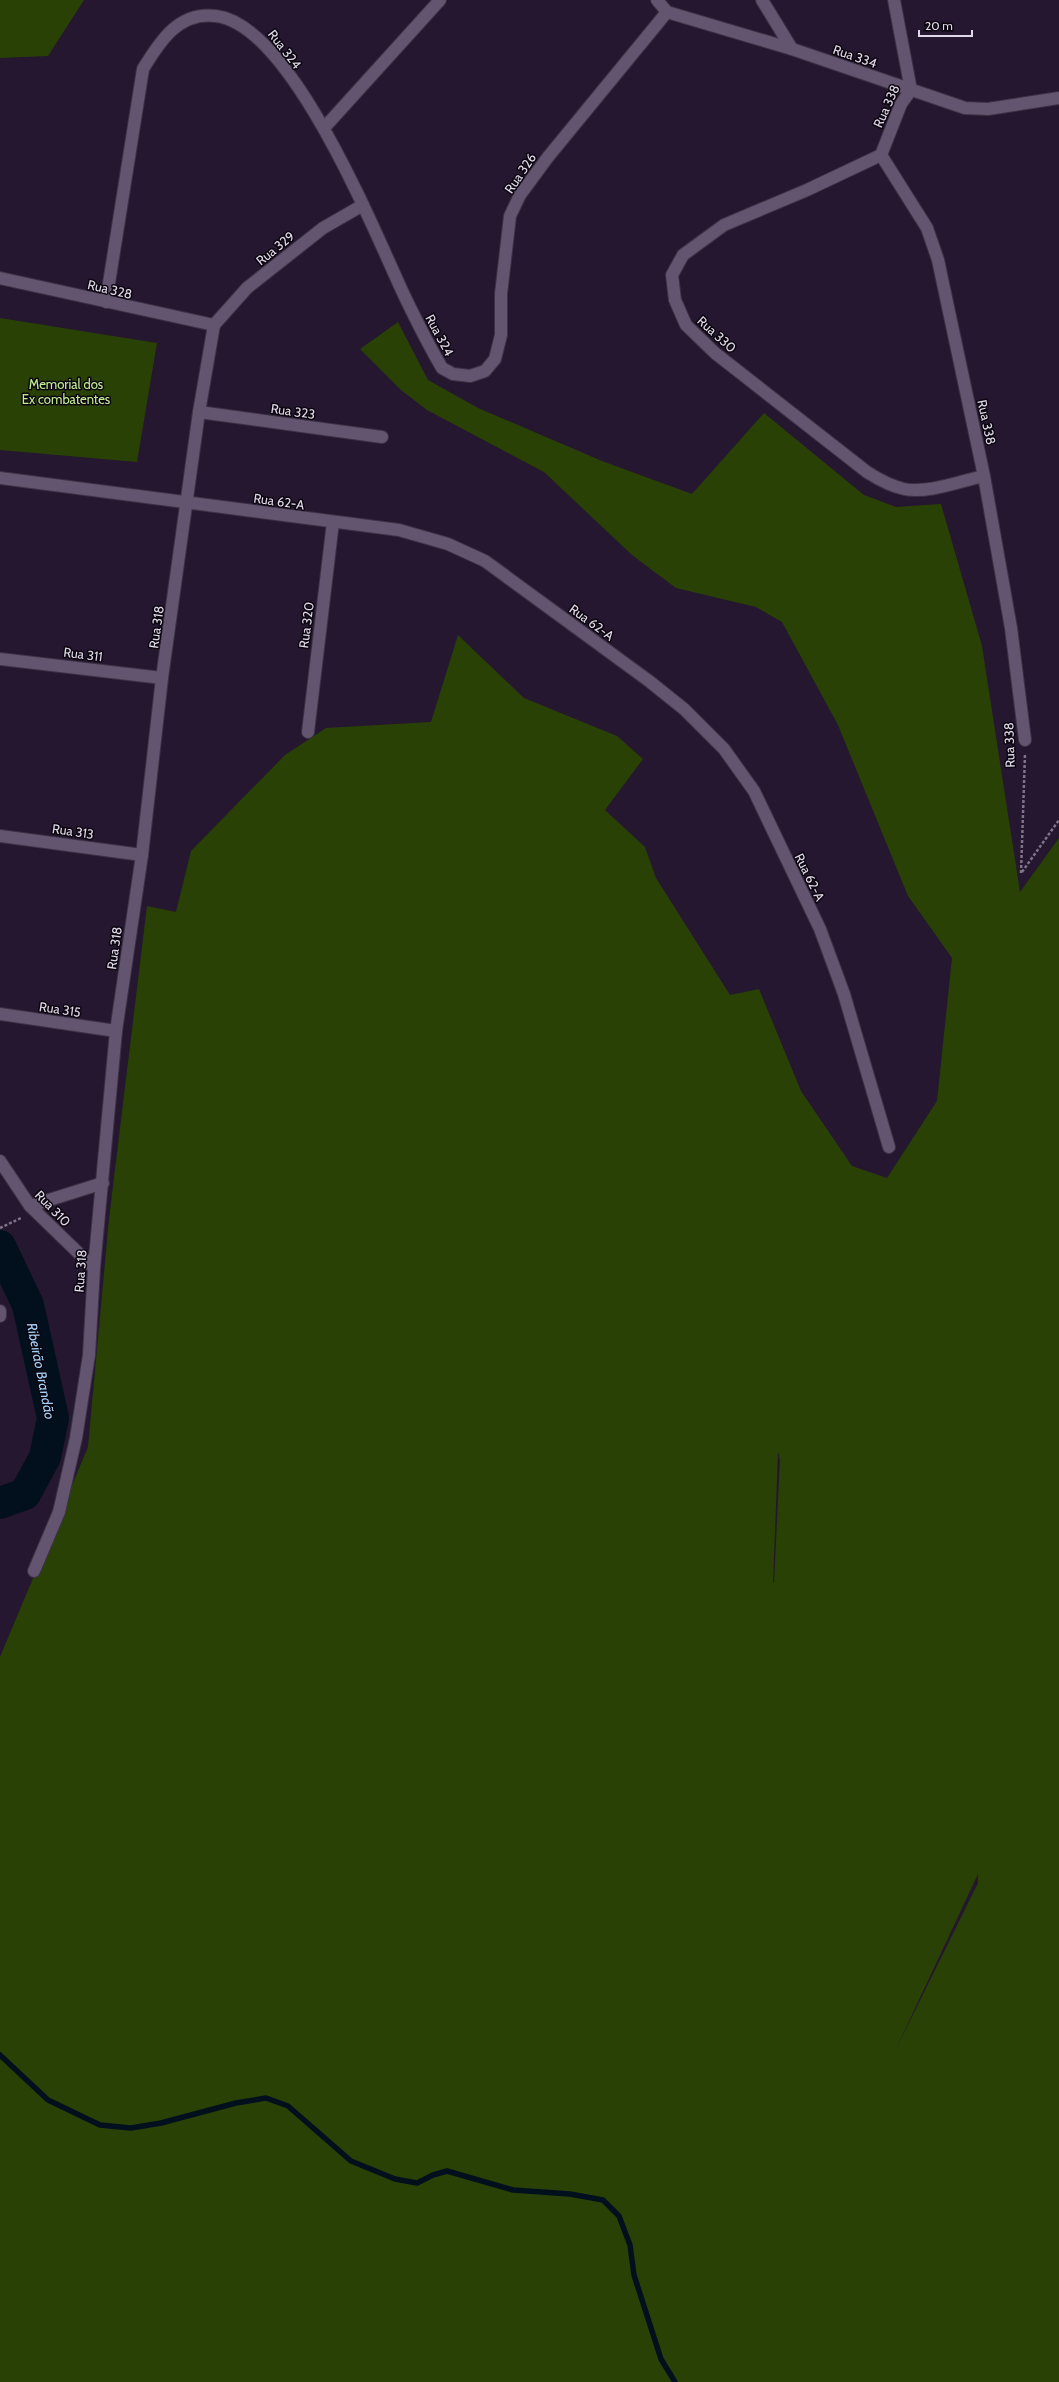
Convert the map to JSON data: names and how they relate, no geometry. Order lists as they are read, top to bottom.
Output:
{
  "streets": {
    "street": [
      "Rua 324",
      "Rua 334",
      "Rua 338",
      "Rua 326",
      "Rua 329",
      "Rua 328",
      "Rua 330",
      "Rua 323",
      "Rua 62-A",
      "Rua 320",
      "Rua 318",
      "Rua 311",
      "Rua 313",
      "Rua 315",
      "Rua 310"
    ]
  },
  "crossings": [
    ["Rua 324", "Rua 326"],
    ["Rua 324", "Rua 329"],
    ["Rua 324", "Rua 328"],
    ["Rua 334", "Rua 338"],
    ["Rua 334", "Rua 326"],
    ["Rua 338", "Rua 330"],
    ["Rua 329", "Rua 328"],
    ["Rua 329", "Rua 318"],
    ["Rua 328", "Rua 318"],
    ["Rua 323", "Rua 318"],
    ["Rua 62-A", "Rua 320"],
    ["Rua 62-A", "Rua 318"],
    ["Rua 318", "Rua 311"],
    ["Rua 318", "Rua 313"],
    ["Rua 318", "Rua 315"],
    ["Rua 318", "Rua 310"]
  ],
  "water": ["Ribeirão Brandão"],
  "parks": ["Memorial dos Ex combatentes"],
  "scale_bar": "20 m"
}
